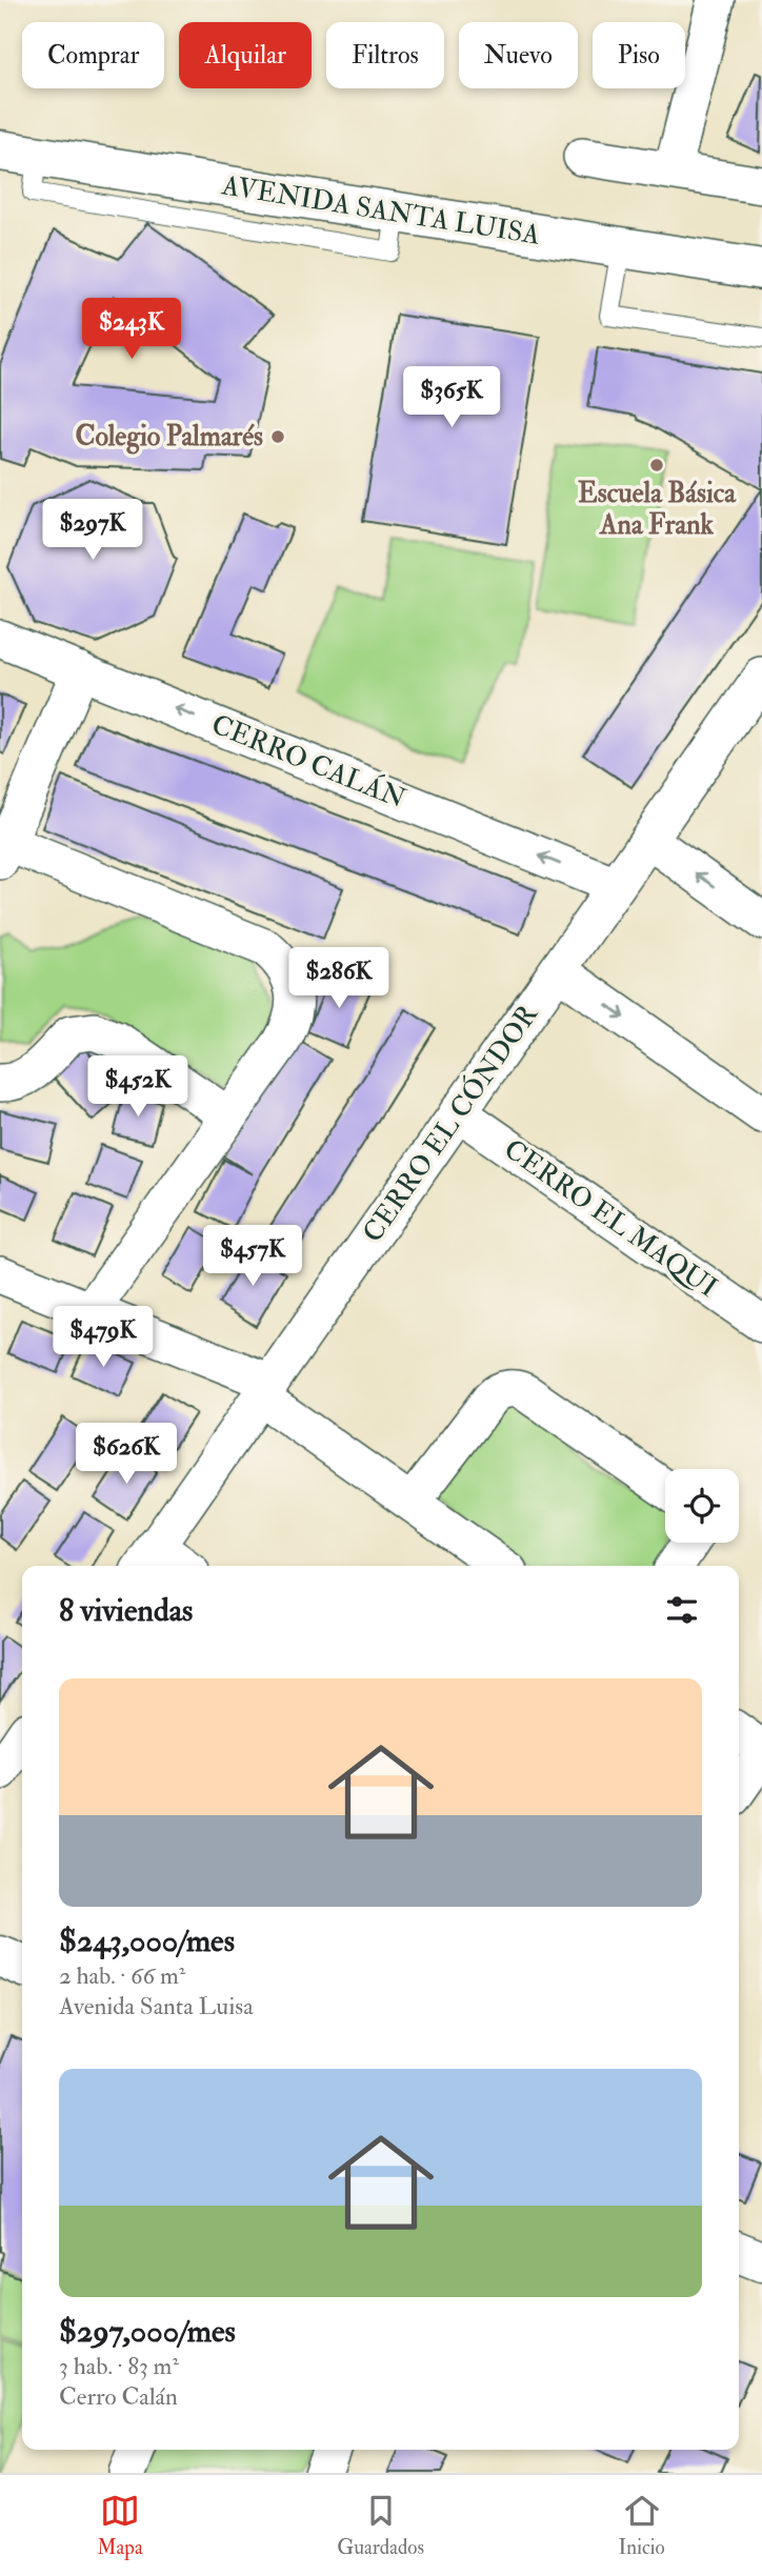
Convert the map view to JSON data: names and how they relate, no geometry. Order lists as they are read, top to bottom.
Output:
{
  "streets": {
    "main road": ["AVENIDA SANTA LUISA"],
    "street": ["CERRO CALÁN", "CERRO EL CÓNDOR", "CERRO EL MAQUI"]
  },
  "crossings": [
    ["CERRO CALÁN", "CERRO EL CÓNDOR"],
    ["CERRO EL CÓNDOR", "CERRO EL MAQUI"]
  ],
  "one_way": ["CERRO CALÁN"],
  "places": ["Colegio Palmarés", "Escuela Básica Ana Frank"],
  "page": {
    "chip": [
      "Comprar",
      "Alquilar",
      "Filtros",
      "Nuevo",
      "Piso"
    ],
    "price": [
      "$243K",
      "$365K",
      "$297K",
      "$286K",
      "$452K",
      "$457K",
      "$479K",
      "$626K"
    ],
    "heading": "8 viviendas",
    "list": [
      {
        "name": "$243,000/mes",
        "note": "2 hab. · 66 m² · Avenida Santa Luisa"
      },
      {
        "name": "$297,000/mes",
        "note": "3 hab. · 83 m² · Cerro Calán"
      }
    ],
    "tabs": ["Mapa", "Guardados", "Inicio"]
  }
}
